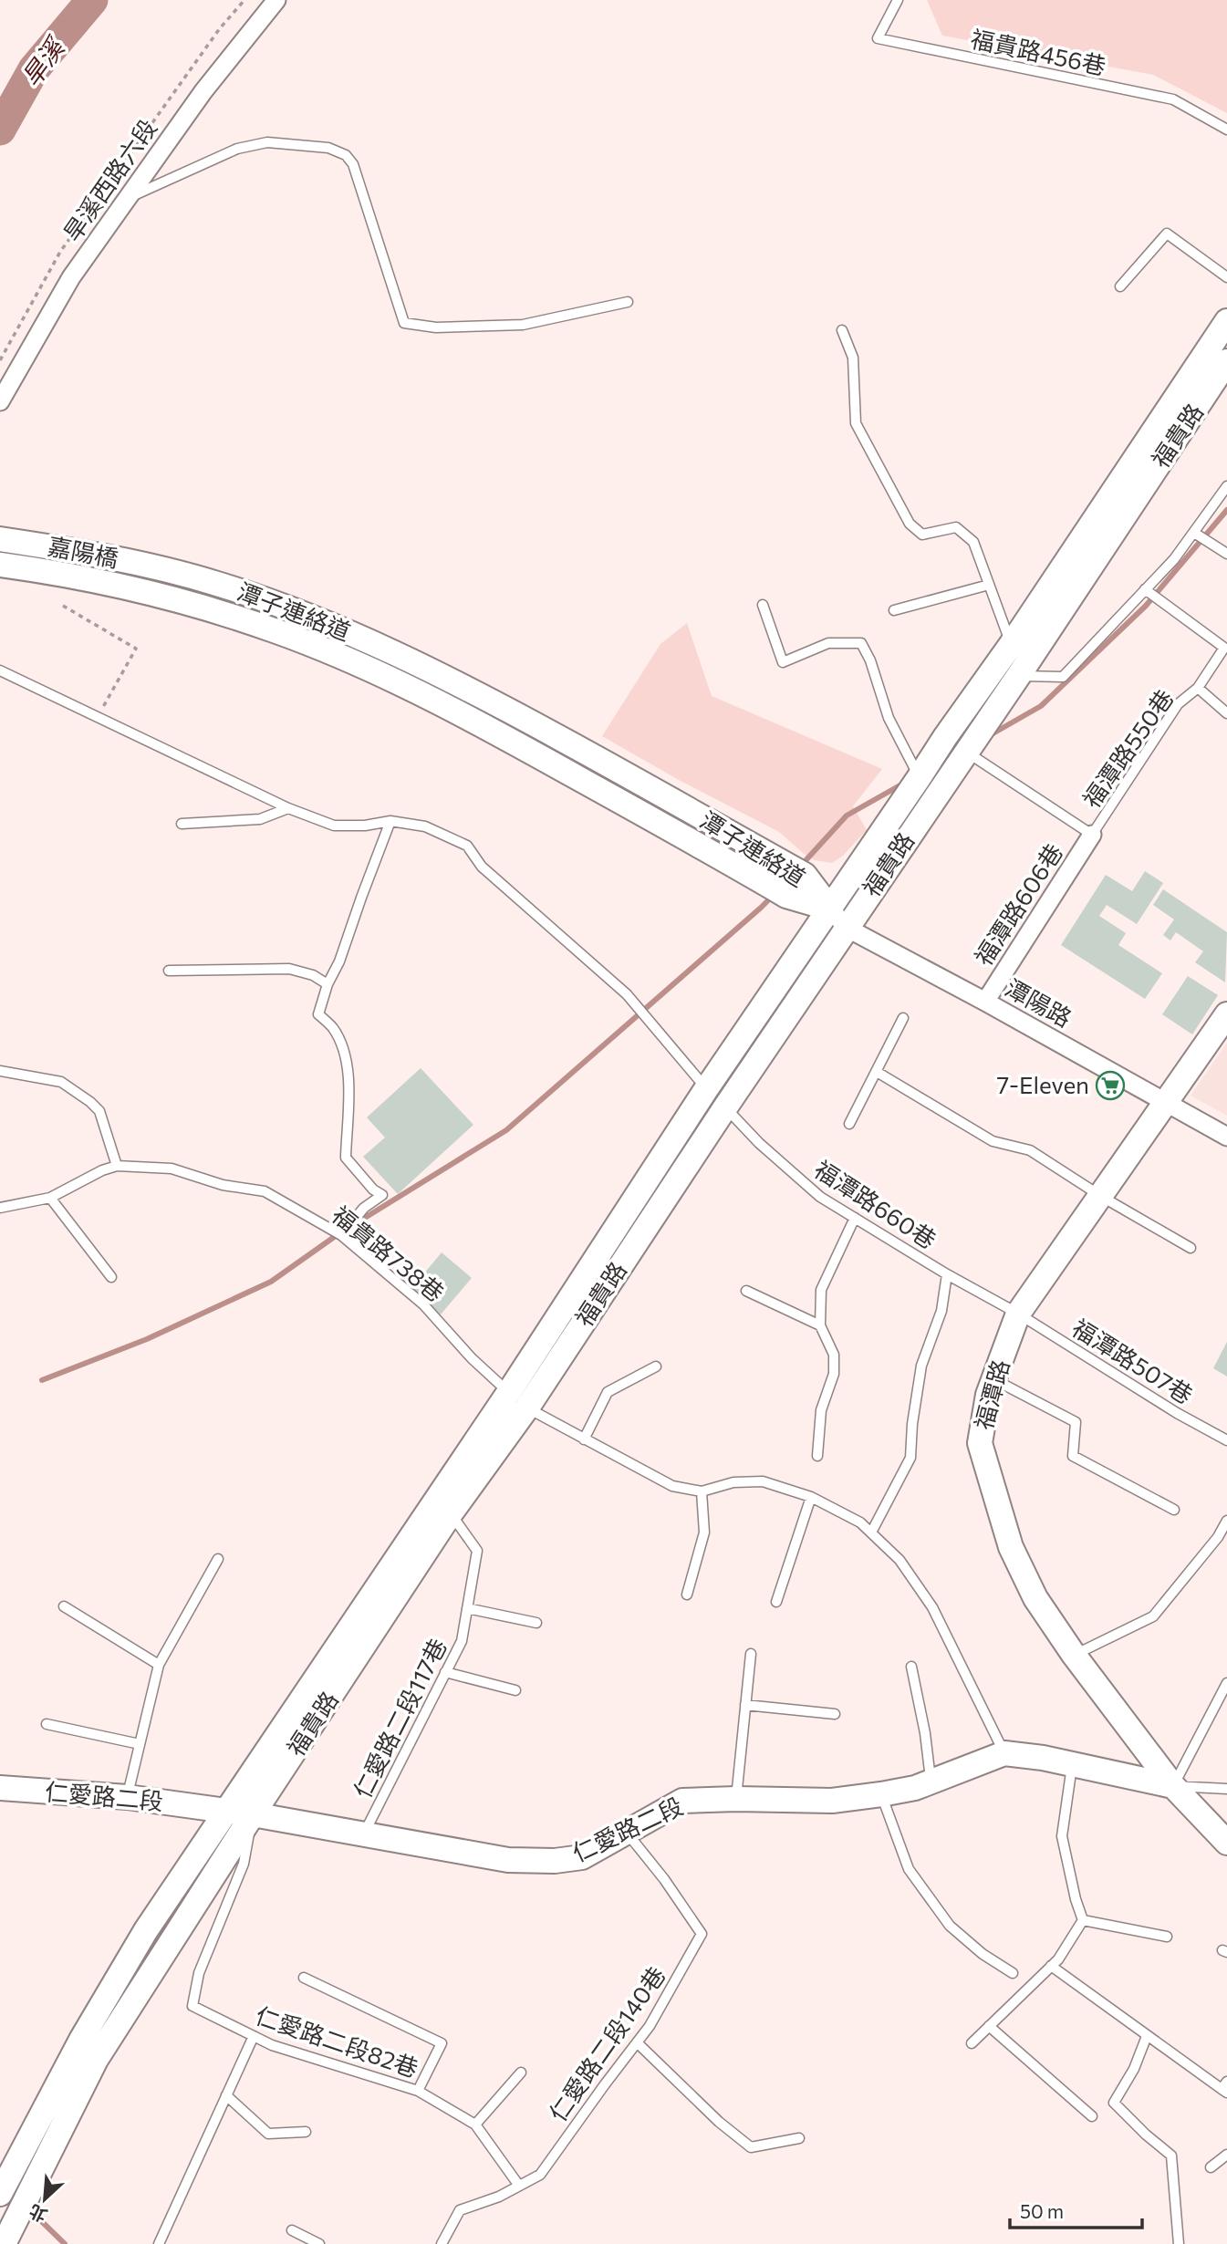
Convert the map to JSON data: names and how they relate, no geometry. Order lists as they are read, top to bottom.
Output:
{
  "streets": {
    "street": [
      "旱溪西路六段",
      "福貴路",
      "嘉陽橋",
      "潭子連絡道",
      "福潭路606巷",
      "潭陽路",
      "福潭路",
      "仁愛路二段"
    ],
    "lane": [
      "福貴路456巷",
      "福潭路550巷",
      "福潭路660巷",
      "福貴路738巷",
      "福潭路507巷",
      "仁愛路二段117巷",
      "仁愛路二段82巷",
      "仁愛路二段140巷"
    ]
  },
  "crossings": [
    ["福貴路", "潭子連絡道"],
    ["福貴路", "潭陽路"],
    ["福貴路", "福潭路660巷"],
    ["福貴路", "福貴路738巷"],
    ["福貴路", "仁愛路二段117巷"],
    ["福貴路", "仁愛路二段"],
    ["福貴路", "仁愛路二段82巷"],
    ["嘉陽橋", "潭子連絡道"],
    ["潭子連絡道", "潭陽路"],
    ["福潭路550巷", "福潭路606巷"],
    ["福潭路606巷", "潭陽路"],
    ["潭陽路", "福潭路"],
    ["福潭路660巷", "福潭路507巷"],
    ["福潭路660巷", "福潭路"],
    ["福潭路507巷", "福潭路"],
    ["福潭路", "仁愛路二段"],
    ["仁愛路二段117巷", "仁愛路二段"],
    ["仁愛路二段", "仁愛路二段82巷"],
    ["仁愛路二段", "仁愛路二段140巷"],
    ["仁愛路二段82巷", "仁愛路二段140巷"]
  ],
  "water": ["旱溪"],
  "places": {
    "supermarket": ["7-Eleven"]
  },
  "scale_bar": "50 m",
  "north": "bottom left"
}
